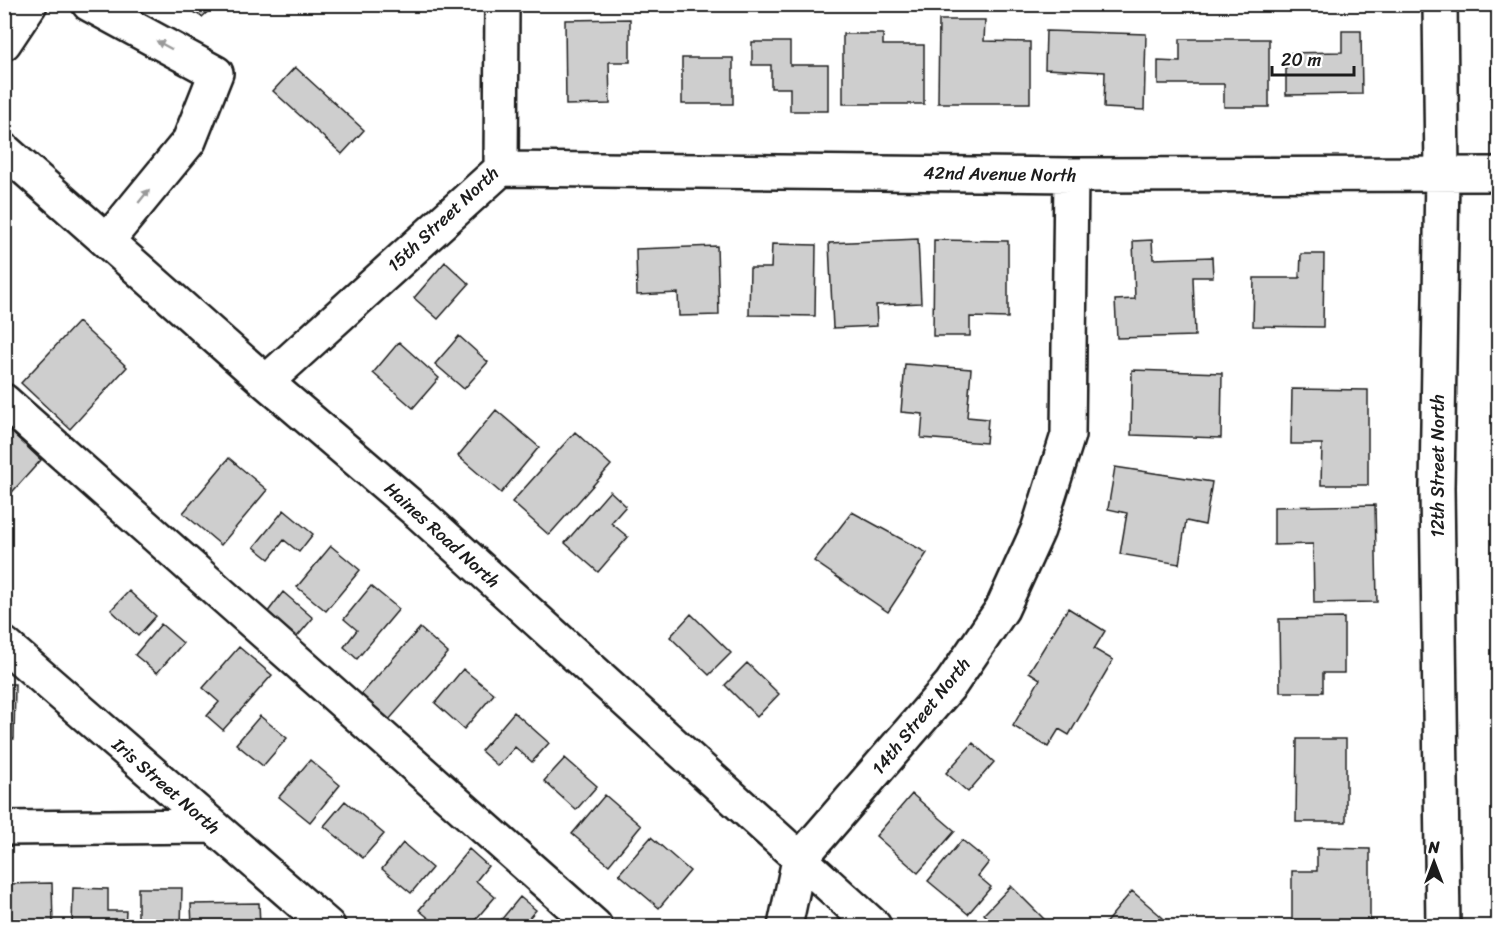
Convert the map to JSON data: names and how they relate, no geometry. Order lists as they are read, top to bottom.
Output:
{
  "streets": {
    "street": [
      "42nd Avenue North",
      "15th Street North",
      "12th Street North",
      "Haines Road North",
      "14th Street North",
      "Iris Street North"
    ]
  },
  "crossings": [
    ["42nd Avenue North", "15th Street North"],
    ["42nd Avenue North", "12th Street North"],
    ["42nd Avenue North", "14th Street North"],
    ["15th Street North", "Haines Road North"],
    ["Haines Road North", "14th Street North"]
  ],
  "scale_bar": "20 m",
  "north": "top"
}
